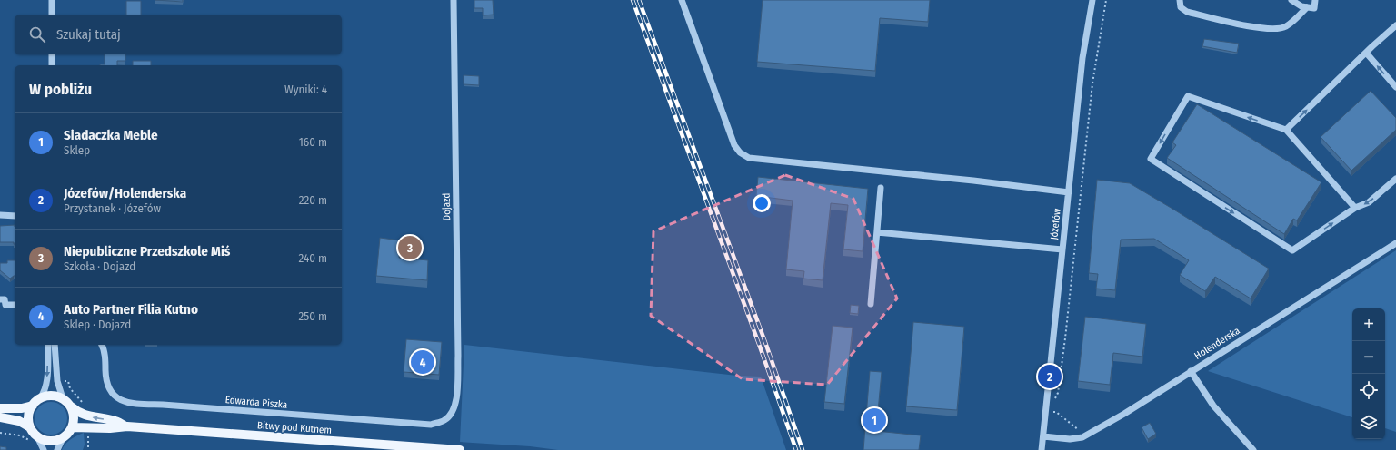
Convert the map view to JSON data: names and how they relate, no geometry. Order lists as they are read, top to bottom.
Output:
{
  "streets": {
    "main road": ["Bitwy pod Kutnem"],
    "street": [
      "Dojazd",
      "Józefów",
      "Holenderska",
      "Edwarda Piszka"
    ]
  },
  "crossings": [
    ["Dojazd", "Edwarda Piszka"],
    ["Józefów", "Holenderska"]
  ],
  "page": {
    "search": "Szukaj tutaj",
    "heading": ["W pobliżu", "Wyniki: 4"],
    "list": [
      {
        "mark": "1",
        "name": "Siadaczka Meble",
        "note": "Sklep",
        "value": "160 m"
      },
      {
        "mark": "2",
        "name": "Józefów/Holenderska",
        "note": "Przystanek · Józefów",
        "value": "220 m"
      },
      {
        "mark": "3",
        "name": "Niepubliczne Przedszkole Miś",
        "note": "Szkoła · Dojazd",
        "value": "240 m"
      },
      {
        "mark": "4",
        "name": "Auto Partner Filia Kutno",
        "note": "Sklep · Dojazd",
        "value": "250 m"
      }
    ],
    "pins": [
      "3",
      "4",
      "2",
      "1"
    ],
    "map_buttons": ["+", "−"]
  }
}
